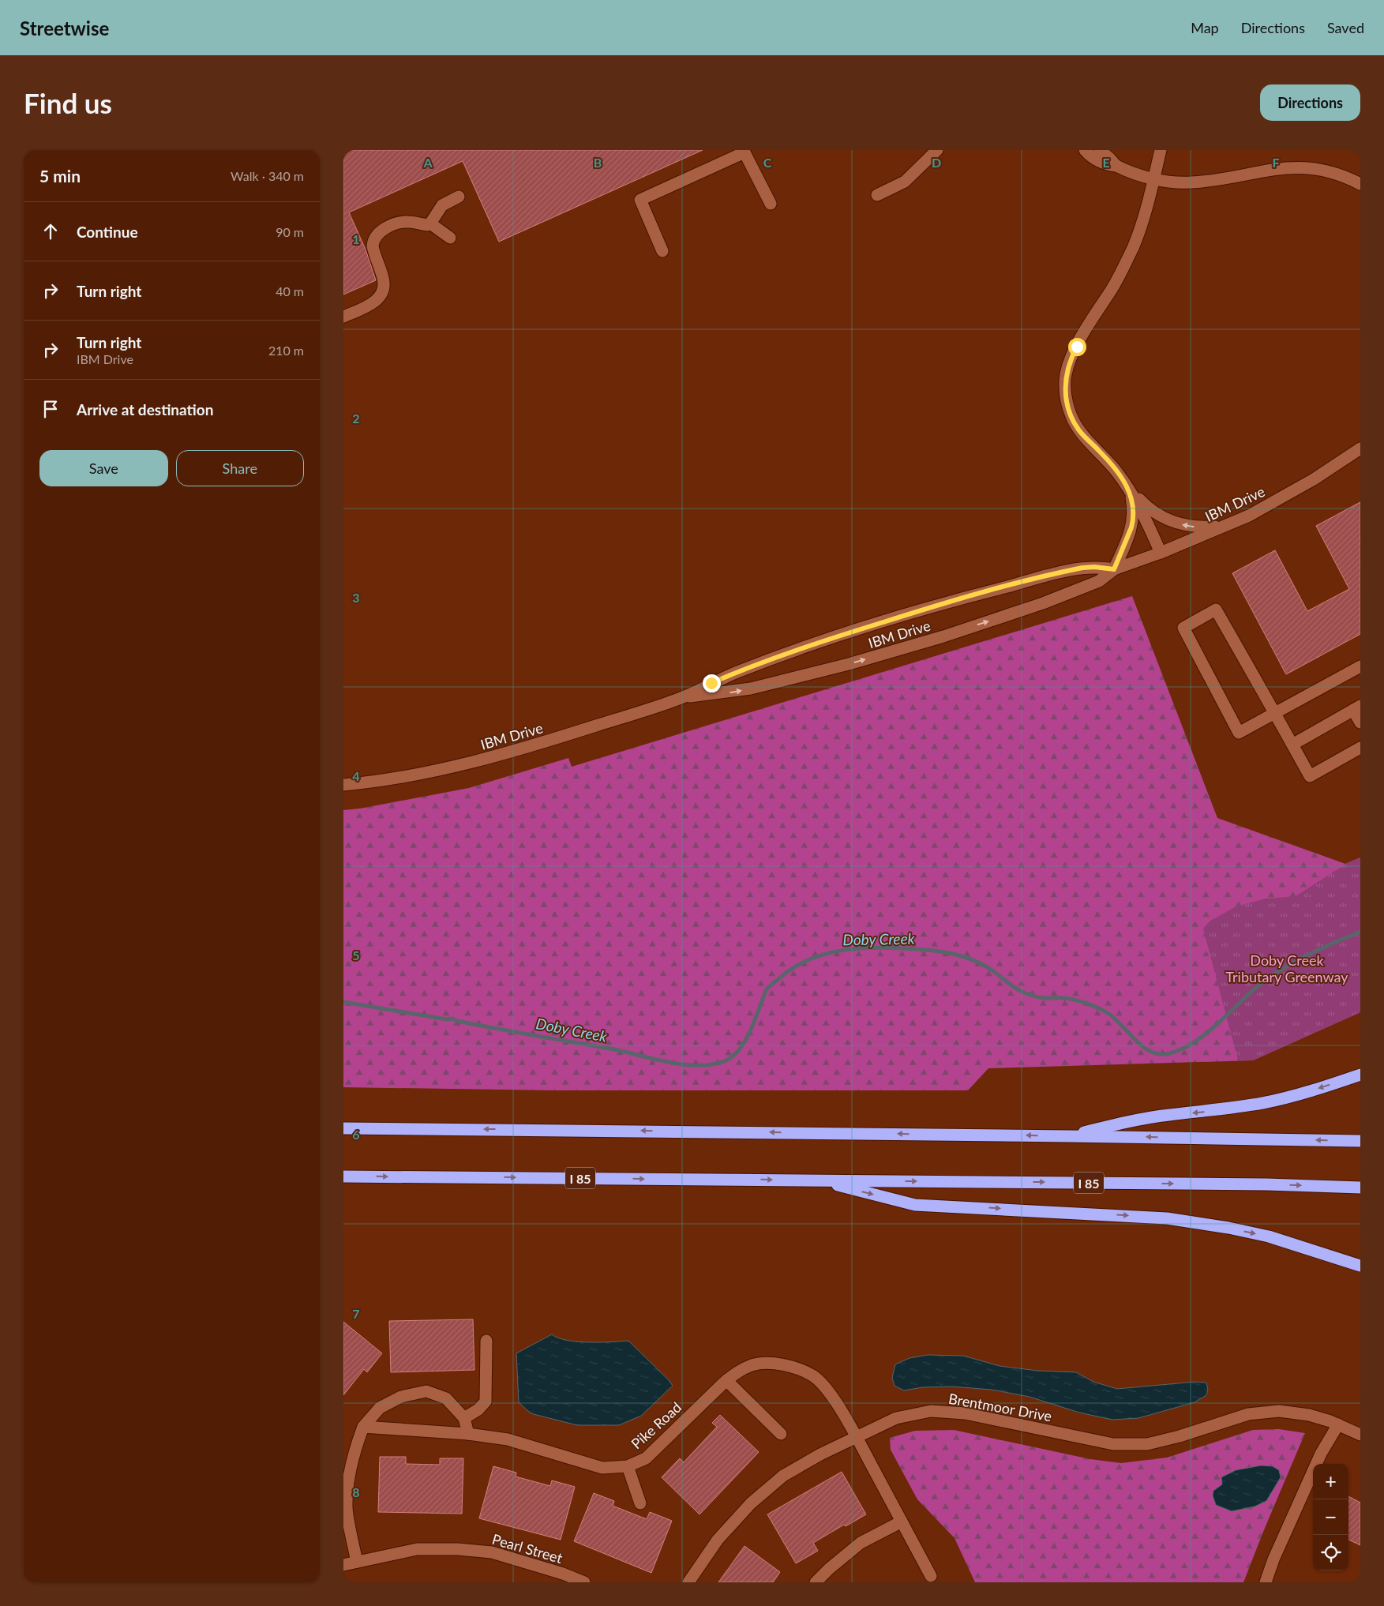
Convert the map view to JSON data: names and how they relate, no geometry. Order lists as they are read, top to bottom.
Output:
{
  "streets": {
    "highway": ["I 85"],
    "street": [
      "IBM Drive",
      "Brentmoor Drive",
      "Pike Road",
      "Pearl Street"
    ]
  },
  "crossings": [
    ["Brentmoor Drive", "Pike Road"]
  ],
  "water": ["Doby Creek"],
  "parks": ["Doby Creek Tributary Greenway"],
  "page": {
    "header": "Streetwise",
    "nav": ["Map", "Directions", "Saved"],
    "buttons": [
      "Directions",
      ["Save", "Share"]
    ],
    "title": "Find us",
    "heading": ["5 min", "Walk · 340 m"],
    "list": [
      ["Continue", "90 m"],
      ["Turn right", "40 m"],
      ["Turn right", "IBM Drive", "210 m"],
      "Arrive at destination"
    ],
    "map_buttons": ["+", "−"]
  },
  "grid": {
    "columns": [
      "A",
      "B",
      "C",
      "D",
      "E",
      "F"
    ],
    "rows": [
      "1",
      "2",
      "3",
      "4",
      "5",
      "6",
      "7",
      "8"
    ]
  }
}
